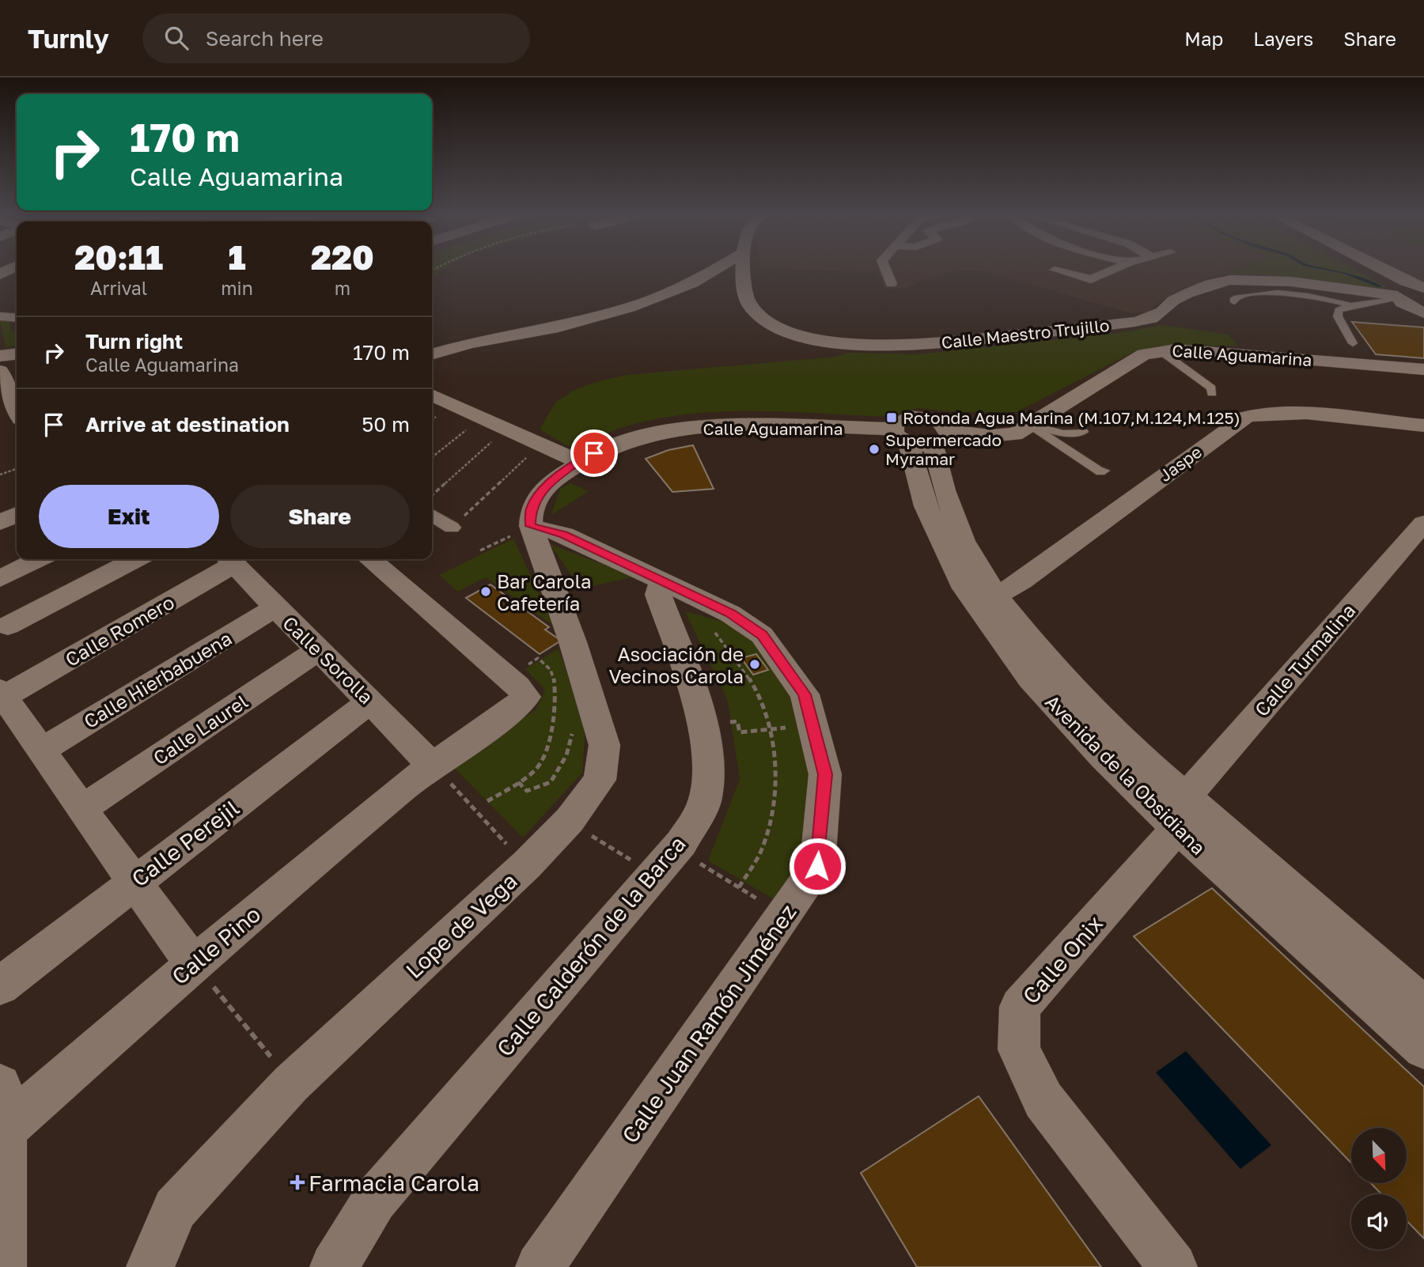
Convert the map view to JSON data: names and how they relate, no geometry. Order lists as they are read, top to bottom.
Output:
{
  "streets": {
    "street": [
      "Calle Maestro Trujillo",
      "Calle Aguamarina",
      "Jaspe",
      "Calle Romero",
      "Calle Sorolla",
      "Calle Turmalina",
      "Calle Hierbabuena",
      "Calle Laurel",
      "Avenida de la Obsidiana",
      "Calle Perejil",
      "Lope de Vega",
      "Calle Pino",
      "Calle Calderón de la Barca",
      "Calle Onix",
      "Calle Juan Ramón Jiménez"
    ]
  },
  "crossings": [
    ["Calle Aguamarina", "Avenida de la Obsidiana"],
    ["Calle Aguamarina", "Lope de Vega"],
    ["Calle Aguamarina", "Calle Juan Ramón Jiménez"],
    ["Jaspe", "Avenida de la Obsidiana"],
    ["Calle Romero", "Calle Sorolla"],
    ["Calle Sorolla", "Calle Hierbabuena"],
    ["Calle Sorolla", "Calle Laurel"],
    ["Calle Sorolla", "Calle Perejil"],
    ["Calle Sorolla", "Calle Pino"],
    ["Calle Turmalina", "Avenida de la Obsidiana"],
    ["Calle Turmalina", "Calle Onix"],
    ["Avenida de la Obsidiana", "Calle Onix"],
    ["Lope de Vega", "Calle Juan Ramón Jiménez"],
    ["Calle Calderón de la Barca", "Calle Juan Ramón Jiménez"]
  ],
  "places": {
    "transit": ["Rotonda Agua Marina (M.107,M.124,M.125)"],
    "other": ["Supermercado Myramar", "Bar Carola Cafetería", "Asociación de Vecinos Carola"],
    "health": ["Farmacia Carola"]
  },
  "north": "bottom right",
  "page": {
    "header": "Turnly",
    "search": "Search here",
    "nav": ["Map", "Layers", "Share"],
    "turn": ["170 m", "Calle Aguamarina"],
    "eta": [
      "20:11",
      "Arrival",
      "1",
      "min",
      "220",
      "m"
    ],
    "list": [
      {
        "name": "Turn right",
        "note": "Calle Aguamarina",
        "value": "170 m"
      },
      {
        "name": "Arrive at destination",
        "value": "50 m"
      }
    ],
    "buttons": ["Exit", "Share"]
  }
}
